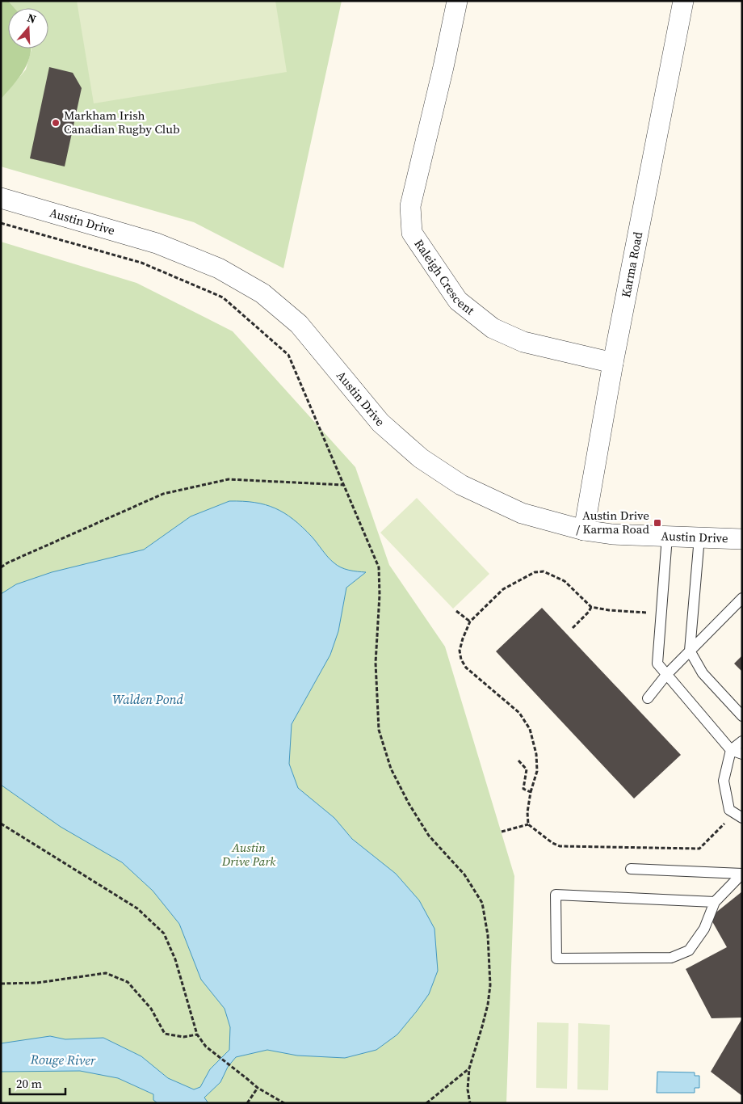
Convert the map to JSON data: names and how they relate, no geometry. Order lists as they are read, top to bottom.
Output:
{
  "streets": {
    "street": ["Austin Drive", "Karma Road", "Raleigh Crescent"]
  },
  "crossings": [
    ["Austin Drive", "Karma Road"],
    ["Karma Road", "Raleigh Crescent"]
  ],
  "water": ["Walden Pond", "Rouge River"],
  "parks": ["Austin Drive Park"],
  "places": {
    "other": ["Markham Irish Canadian Rugby Club"],
    "transit": ["Austin Drive / Karma Road"]
  },
  "scale_bar": "20 m",
  "north": "top"
}
